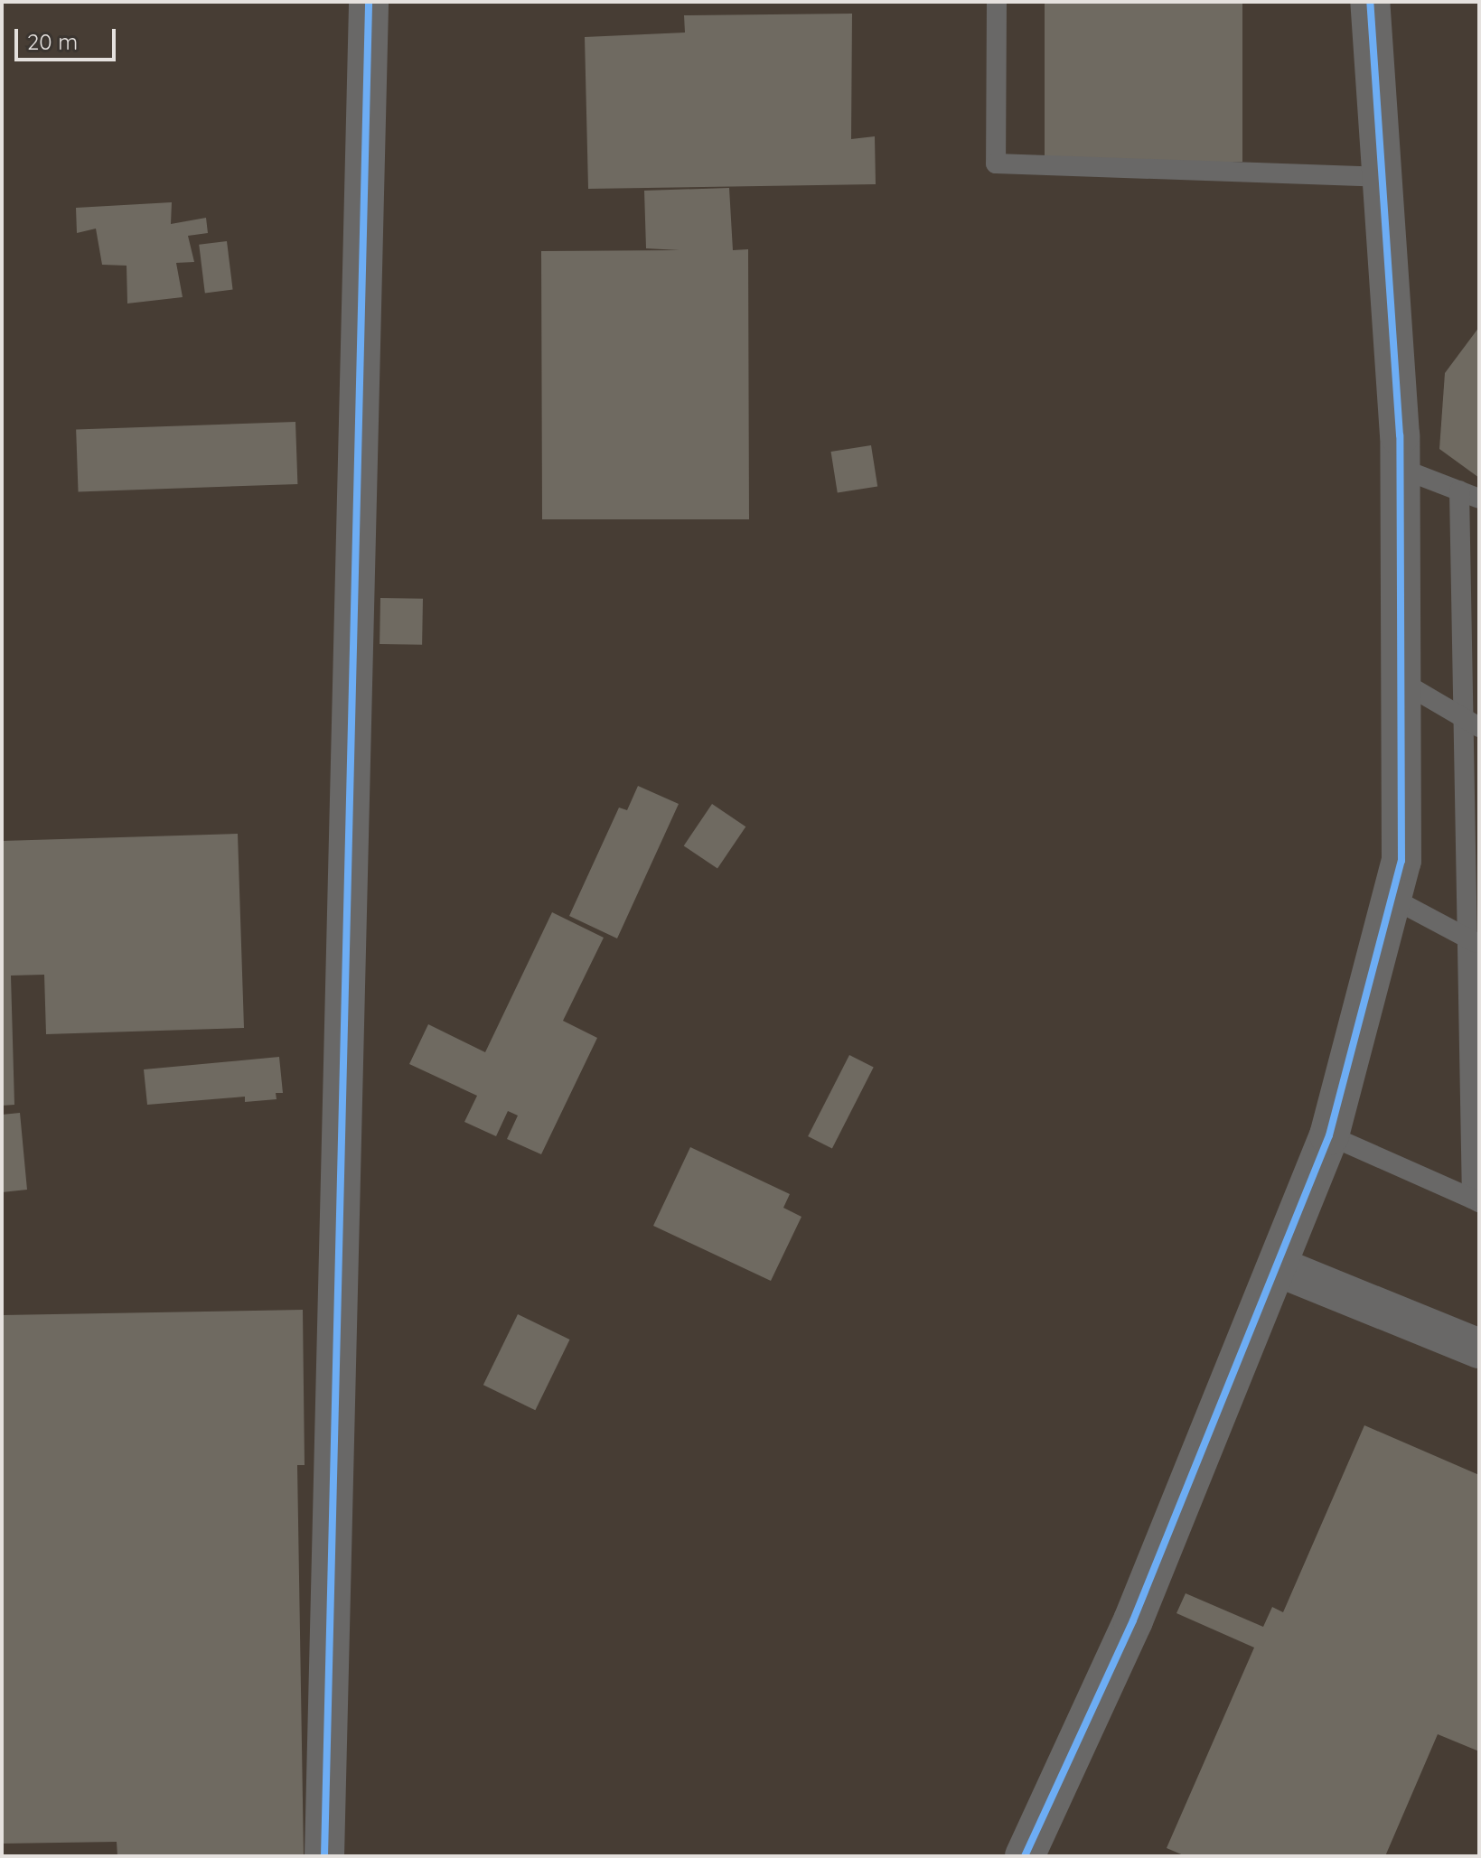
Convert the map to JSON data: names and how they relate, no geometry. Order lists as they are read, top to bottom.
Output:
{
  "scale_bar": "20 m"
}
